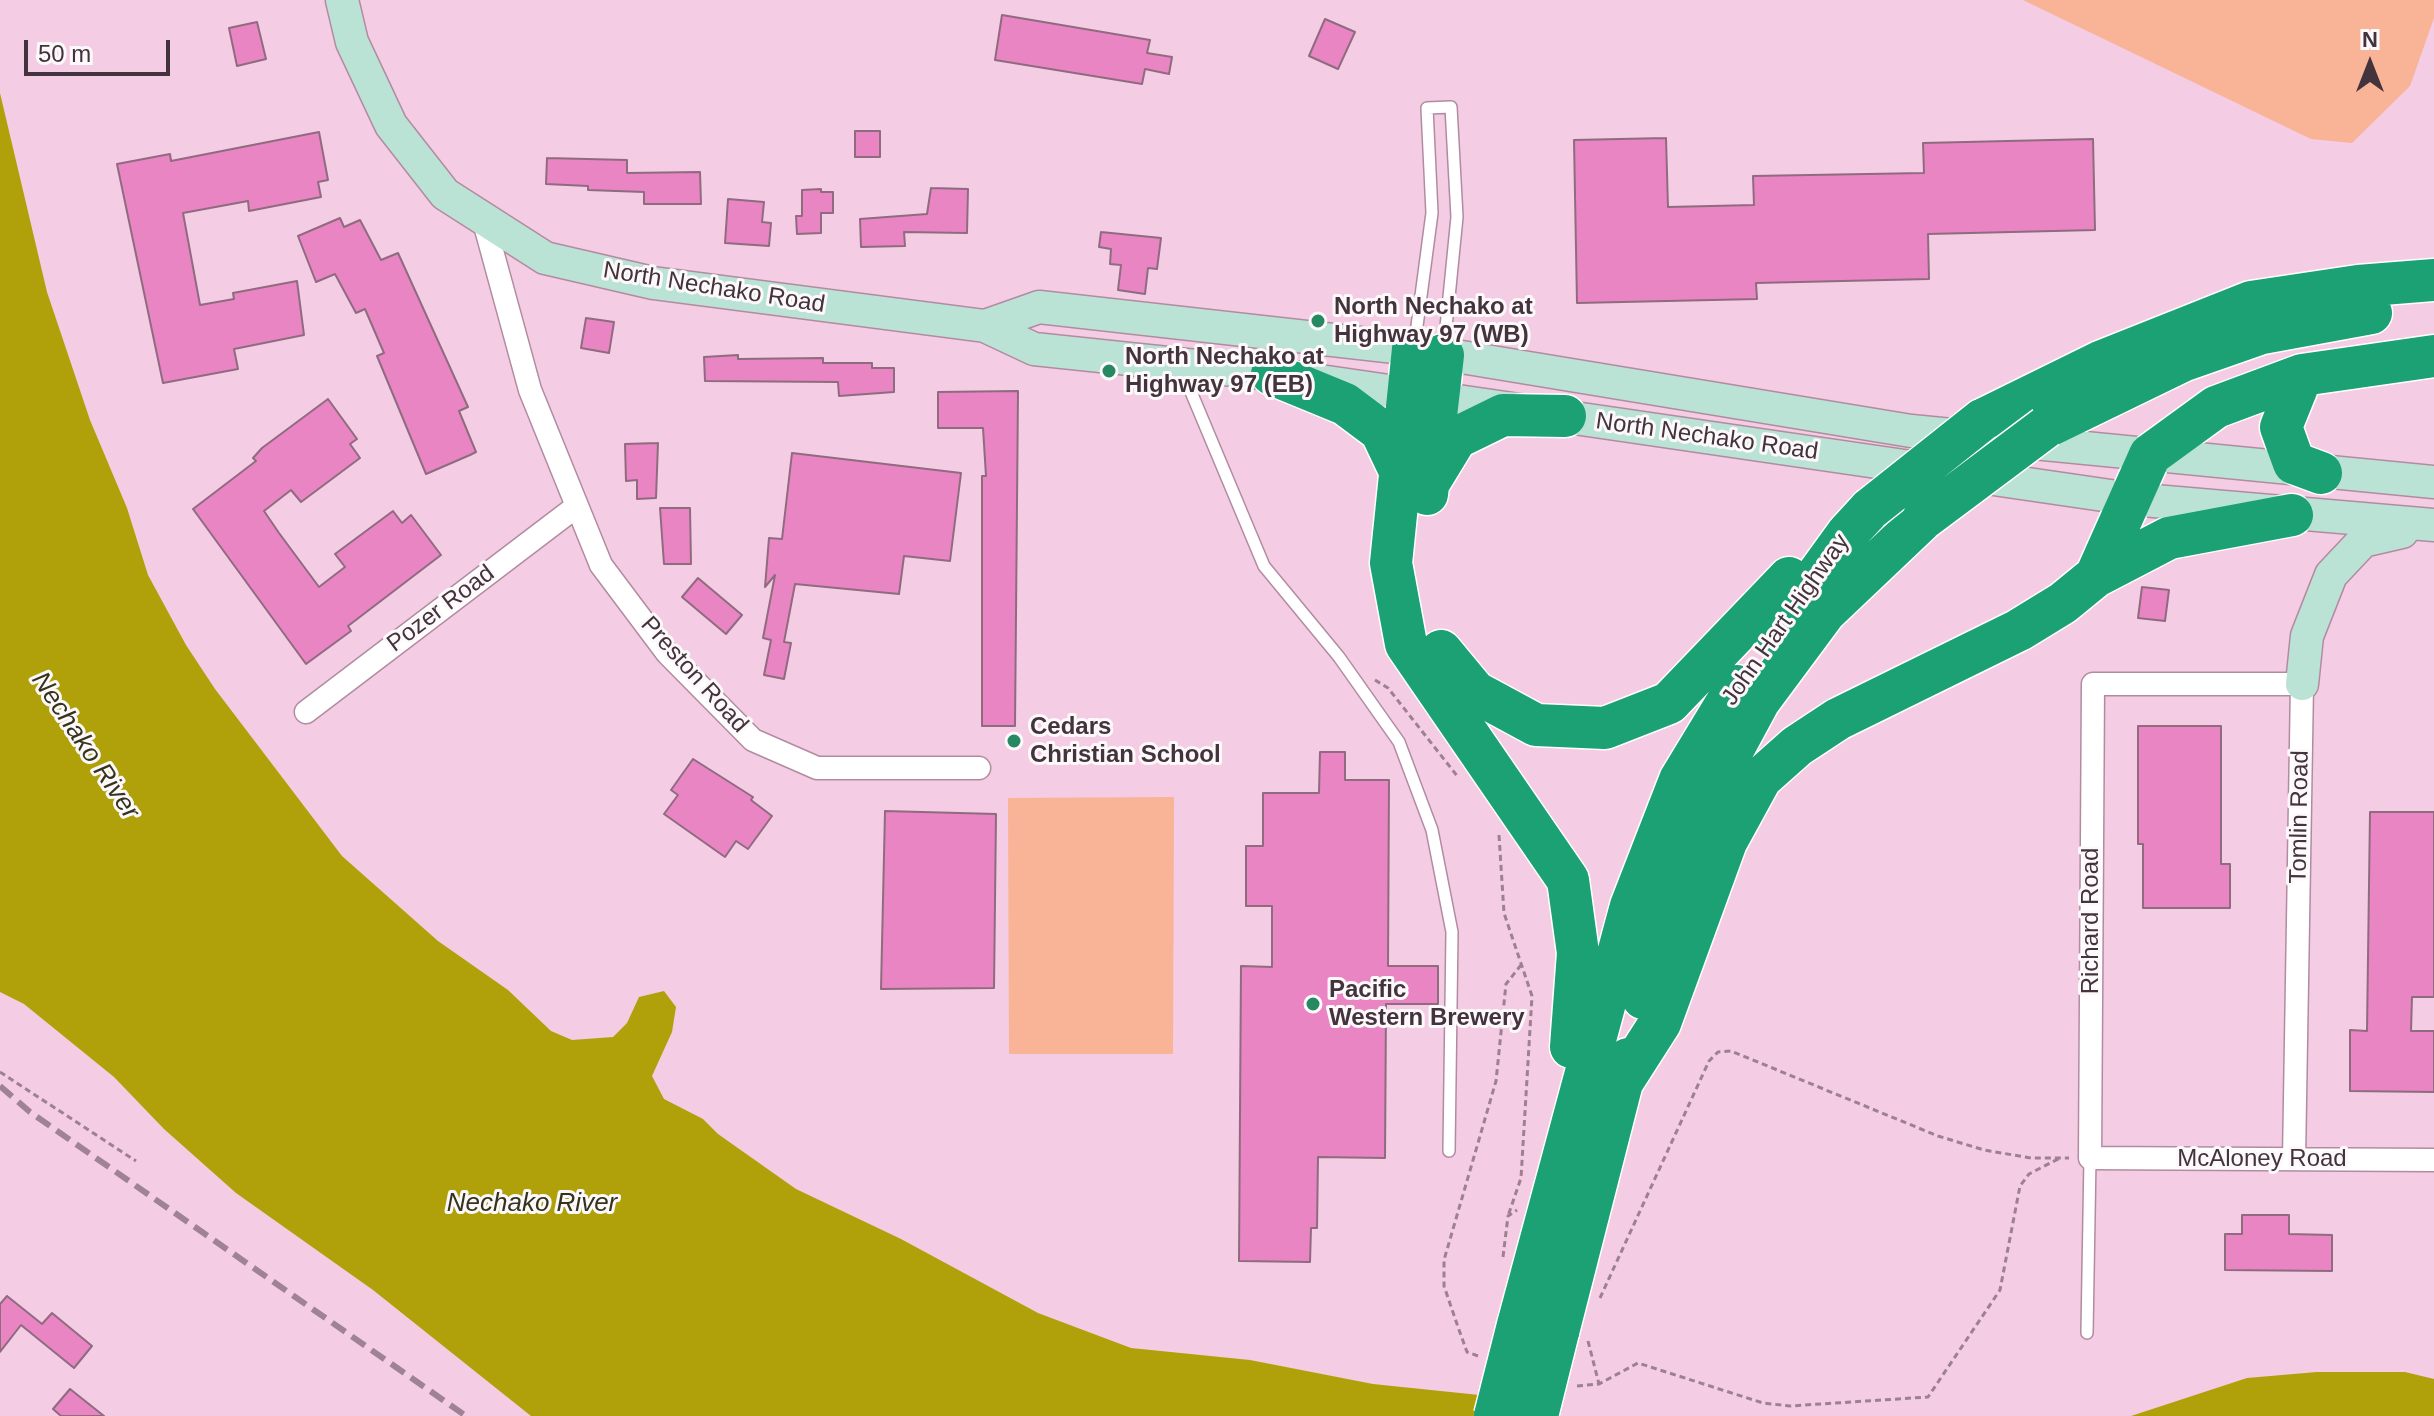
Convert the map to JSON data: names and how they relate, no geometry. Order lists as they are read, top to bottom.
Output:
{
  "streets": {
    "highway": ["John Hart Highway"],
    "main road": ["North Nechako Road"],
    "street": [
      "Pozer Road",
      "Preston Road",
      "Tomlin Road",
      "Richard Road",
      "McAloney Road"
    ]
  },
  "crossings": [
    ["North Nechako Road", "Preston Road"],
    ["Pozer Road", "Preston Road"],
    ["Tomlin Road", "Richard Road"],
    ["Tomlin Road", "McAloney Road"],
    ["Richard Road", "McAloney Road"]
  ],
  "water": ["Nechako River"],
  "places": [
    "North Nechako at Highway 97 (WB)",
    "North Nechako at Highway 97 (EB)",
    "Cedars Christian School",
    "Pacific Western Brewery"
  ],
  "scale_bar": "50 m",
  "north": "top"
}
